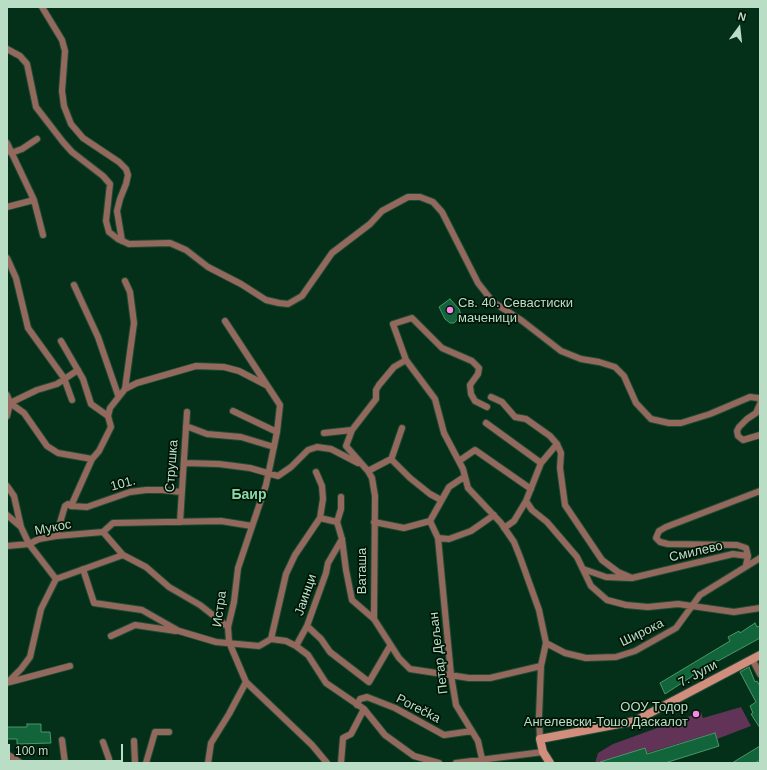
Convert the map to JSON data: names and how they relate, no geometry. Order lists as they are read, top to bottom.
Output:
{
  "streets": {
    "street": [
      "Струшка",
      "101.",
      "Мукос",
      "Смилево",
      "Ваташа",
      "Јаинци",
      "Истра",
      "Широка",
      "Петар Дељан",
      "7. Јули",
      "Porečka"
    ]
  },
  "crossings": [
    ["Струшка", "101."],
    ["Петар Дељан", "Porečka"]
  ],
  "districts": ["Баир"],
  "places": ["Св. 40. Севастиски маченици", "ООУ Тодор Ангелевски-Тошо Даскалот"],
  "scale_bar": "100 m",
  "north": "top"
}
